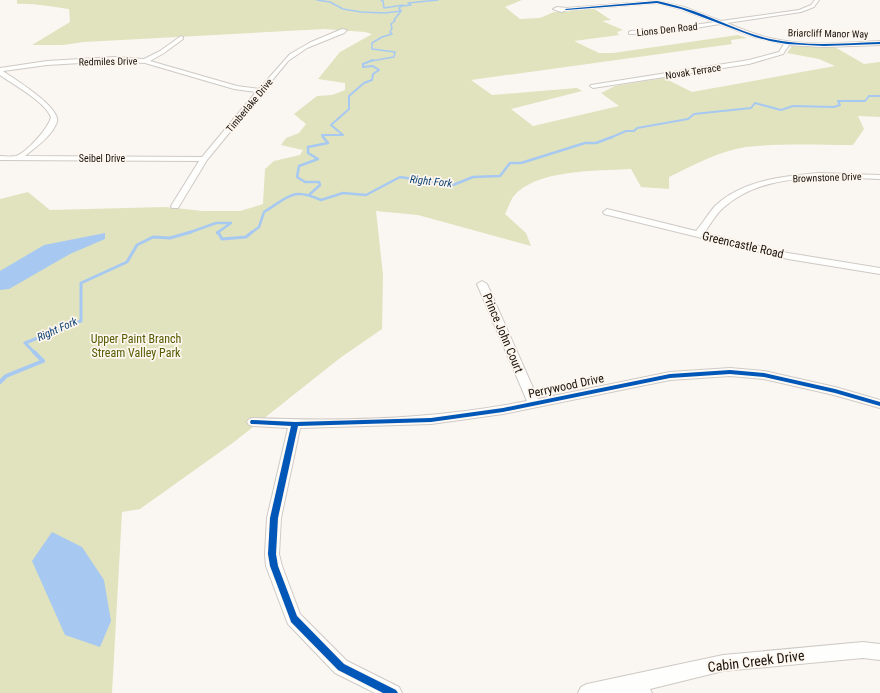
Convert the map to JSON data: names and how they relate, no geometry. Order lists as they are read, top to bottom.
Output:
{
  "streets": {
    "street": [
      "Lions Den Road",
      "Briarcliff Manor Way",
      "Redmiles Drive",
      "Novak Terrace",
      "Timberlake Drive",
      "Seibel Drive",
      "Brownstone Drive",
      "Greencastle Road",
      "Prince John Court",
      "Perrywood Drive",
      "Cabin Creek Drive"
    ]
  },
  "crossings": [
    ["Lions Den Road", "Briarcliff Manor Way"],
    ["Briarcliff Manor Way", "Novak Terrace"],
    ["Redmiles Drive", "Timberlake Drive"],
    ["Timberlake Drive", "Seibel Drive"],
    ["Brownstone Drive", "Greencastle Road"],
    ["Prince John Court", "Perrywood Drive"]
  ],
  "water": ["Right Fork"],
  "parks": ["Upper Paint Branch Stream Valley Park"]
}
